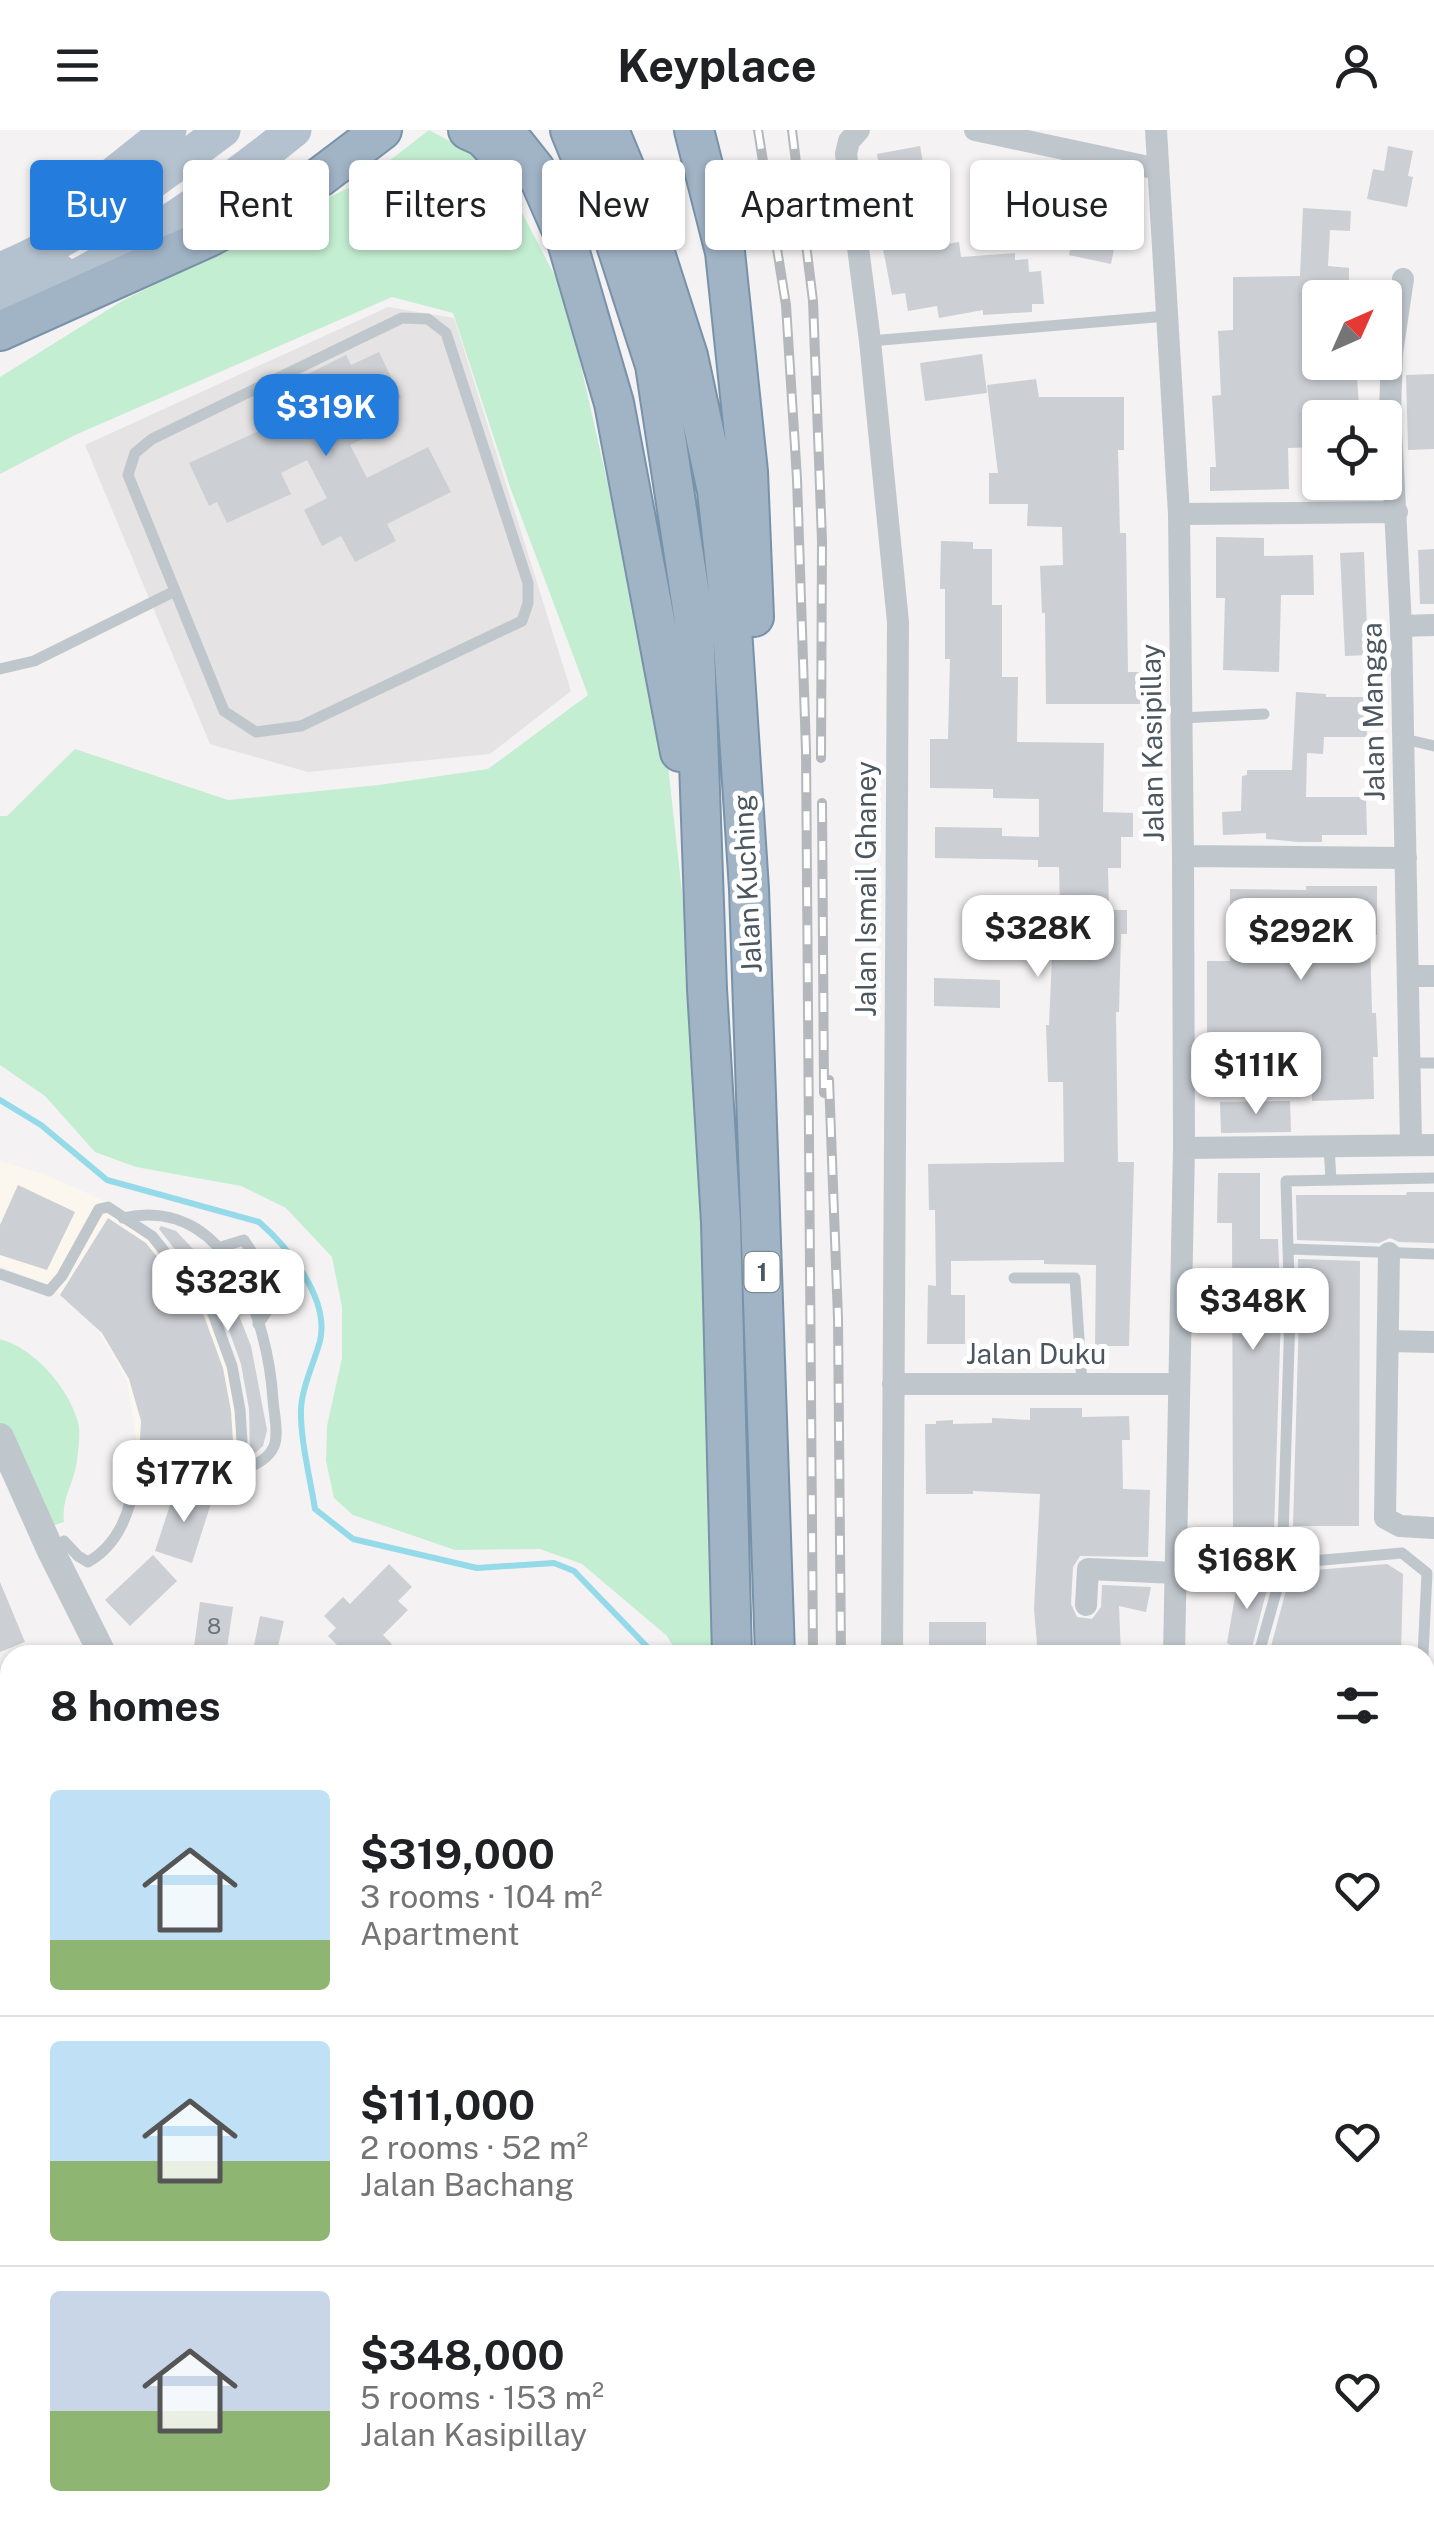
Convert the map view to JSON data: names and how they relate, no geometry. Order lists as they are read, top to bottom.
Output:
{
  "streets": {
    "highway": ["Jalan Kuching", "1"],
    "street": [
      "Jalan Mangga",
      "Jalan Kasipillay",
      "Jalan Ismail Ghaney",
      "Jalan Duku"
    ]
  },
  "crossings": [
    ["Jalan Kasipillay", "Jalan Duku"],
    ["Jalan Ismail Ghaney", "Jalan Duku"]
  ],
  "house_numbers": ["8"],
  "north": "top right",
  "page": {
    "header": "Keyplace",
    "chip": [
      "Buy",
      "Rent",
      "Filters",
      "New",
      "Apartment",
      "House"
    ],
    "price": [
      "$319K",
      "$328K",
      "$292K",
      "$111K",
      "$323K",
      "$348K",
      "$177K",
      "$168K"
    ],
    "heading": "8 homes",
    "list": [
      {
        "name": "$319,000",
        "note": "3 rooms · 104 m² · Apartment"
      },
      {
        "name": "$111,000",
        "note": "2 rooms · 52 m² · Jalan Bachang"
      },
      {
        "name": "$348,000",
        "note": "5 rooms · 153 m² · Jalan Kasipillay"
      }
    ]
  }
}
